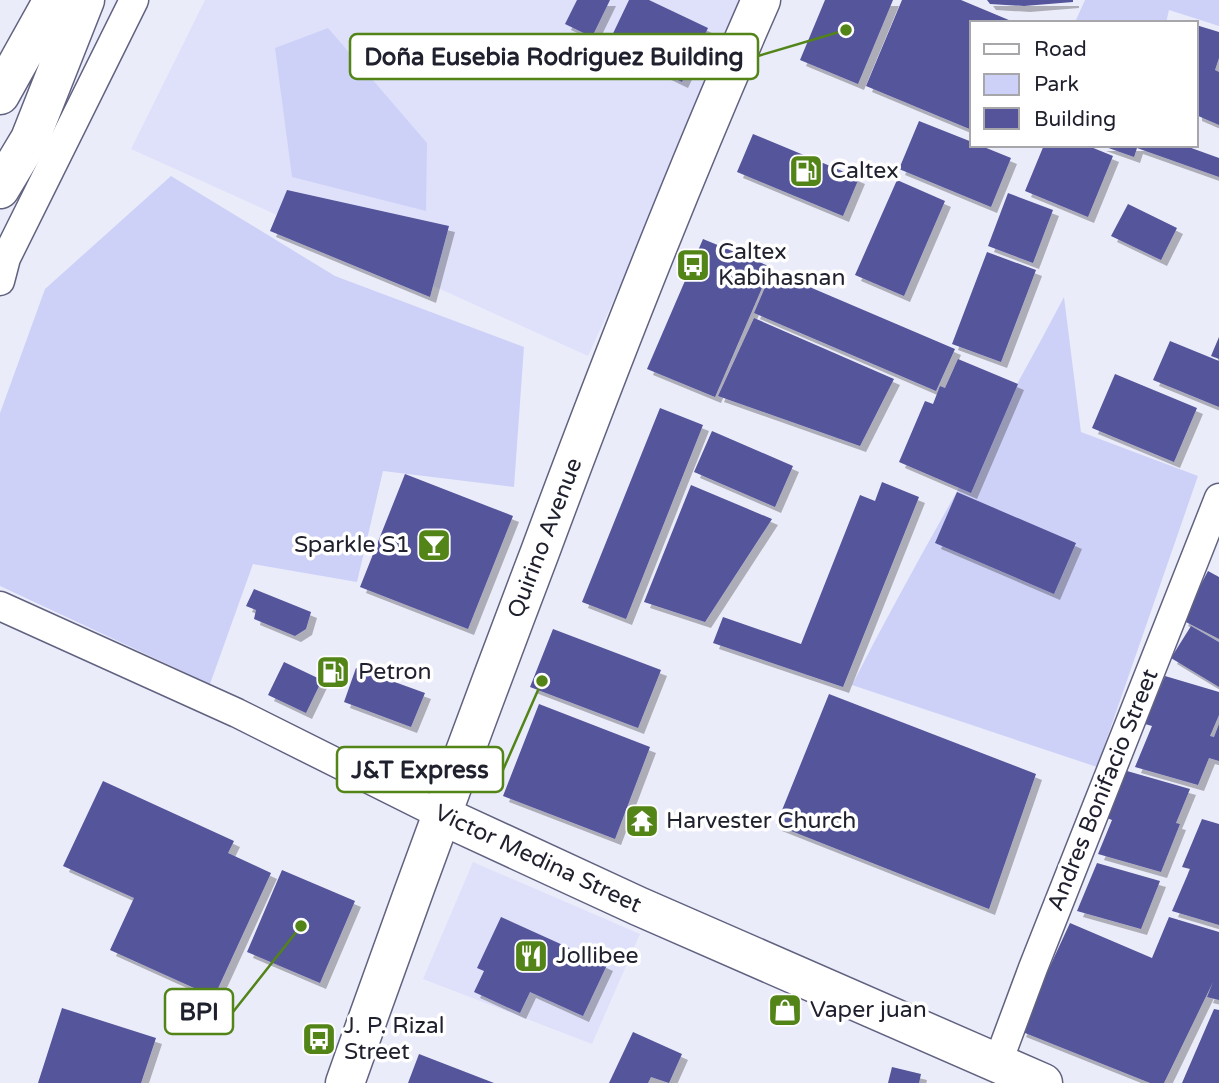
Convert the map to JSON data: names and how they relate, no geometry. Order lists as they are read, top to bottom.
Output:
{
  "streets": {
    "main road": ["Quirino Avenue", "Victor Medina Street"],
    "street": ["Andres Bonifacio Street"]
  },
  "crossings": [
    ["Quirino Avenue", "Victor Medina Street"],
    ["Andres Bonifacio Street", "Victor Medina Street"]
  ],
  "places": {
    "other": ["Doña Eusebia Rodriguez Building", "J&T Express", "BPI"],
    "fuel station": ["Caltex", "Petron"],
    "bus stop": ["Caltex Kabihasnan", "J. P. Rizal Street"],
    "bar": ["Sparkle S1"],
    "temple": ["Harvester Church"],
    "restaurant": ["Jollibee"],
    "shop": ["Vaper juan"]
  },
  "legend": ["Road", "Park", "Building"]
}
